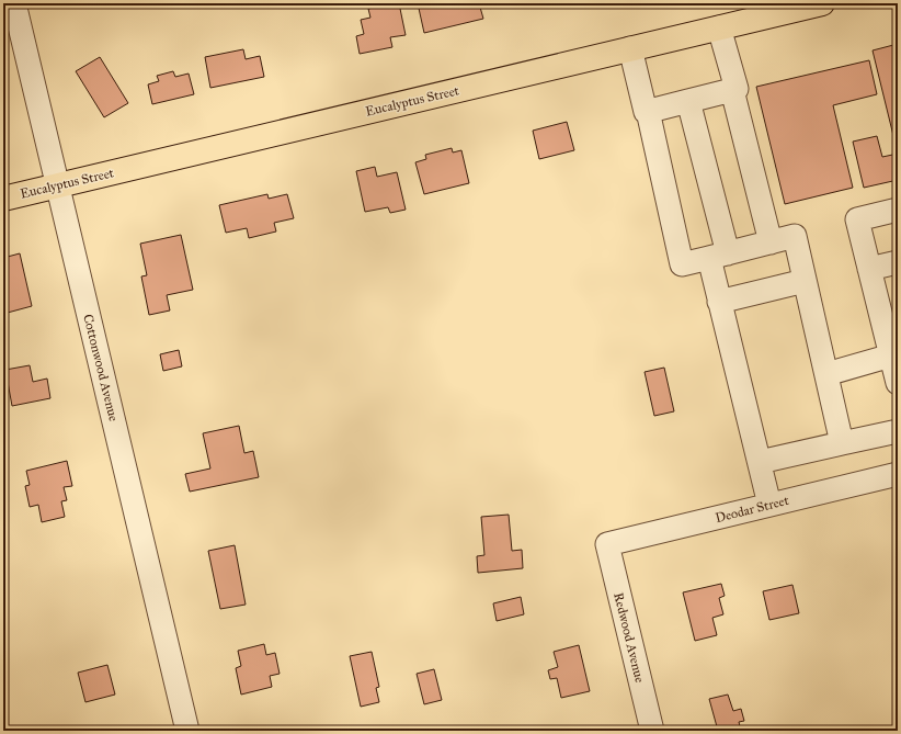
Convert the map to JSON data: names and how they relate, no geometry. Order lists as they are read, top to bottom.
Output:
{
  "streets": {
    "main road": ["Eucalyptus Street"],
    "street": ["Cottonwood Avenue", "Deodar Street", "Redwood Avenue"]
  },
  "crossings": [
    ["Eucalyptus Street", "Cottonwood Avenue"],
    ["Deodar Street", "Redwood Avenue"]
  ]
}
